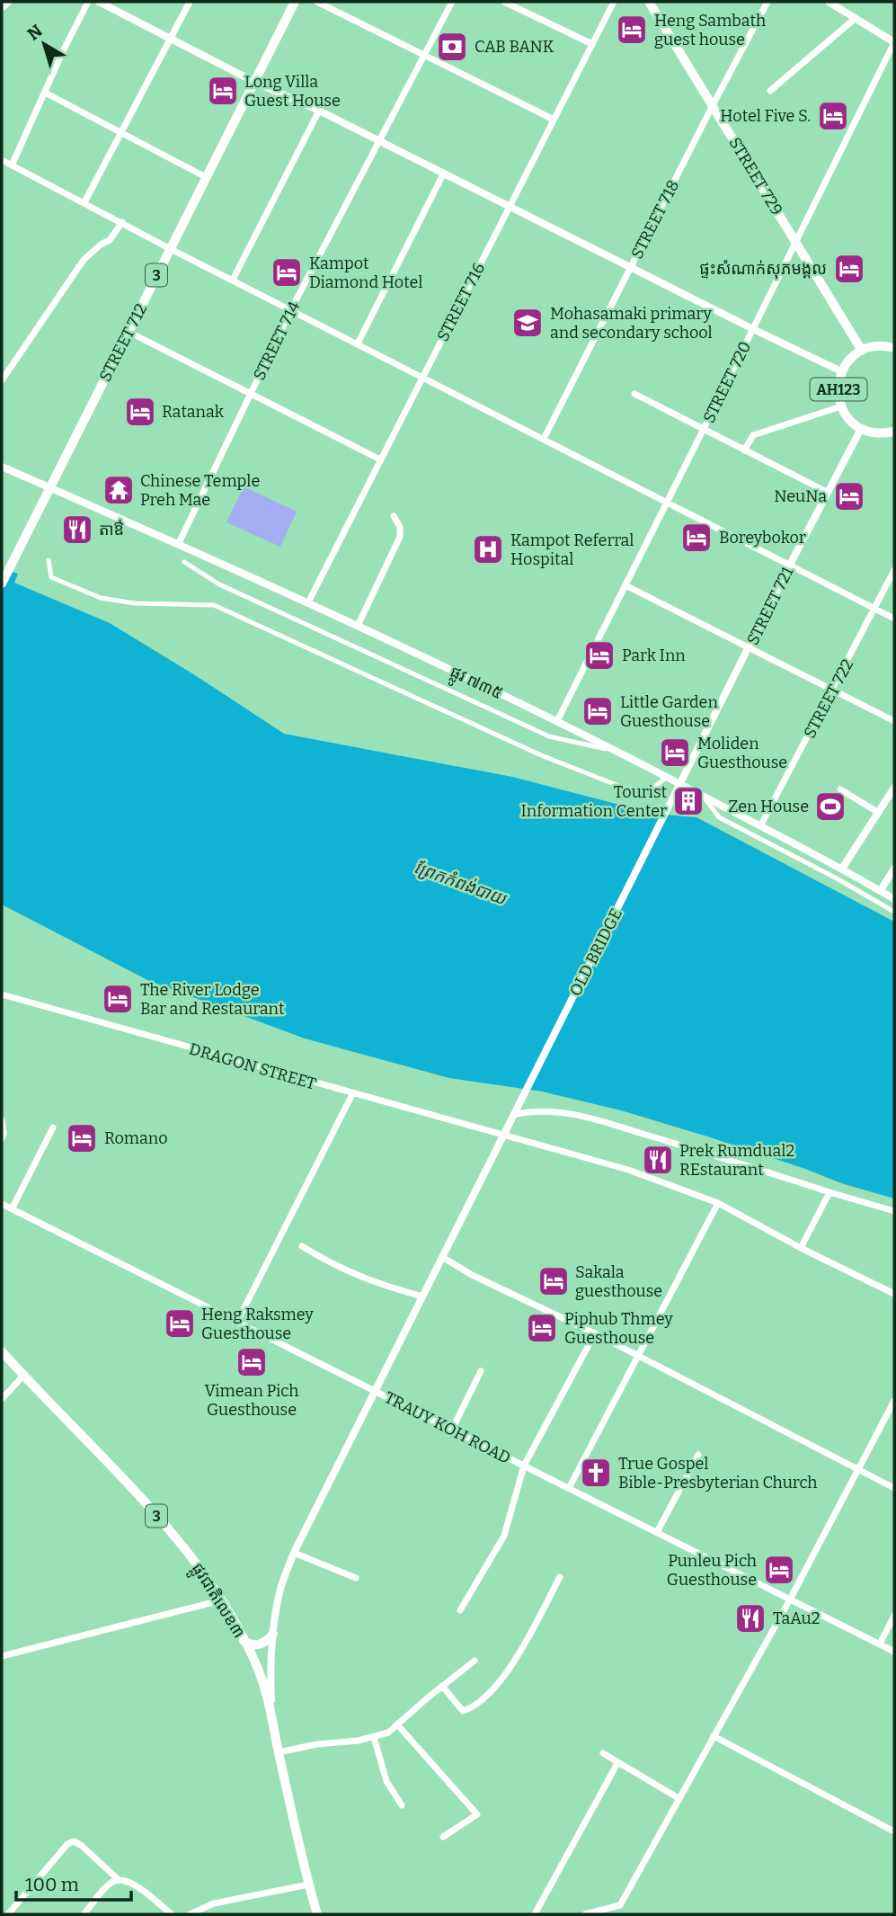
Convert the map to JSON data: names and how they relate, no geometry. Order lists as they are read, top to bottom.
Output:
{
  "streets": {
    "main road": [
      "STREET 729",
      "3",
      "STREET 712",
      "AH123",
      "ផ្លូវជាតិលេខ៣"
    ],
    "street": [
      "STREET 718",
      "STREET 716",
      "STREET 714",
      "STREET 720",
      "STREET 721",
      "ផ្លូវ ៧៣៥",
      "STREET 722",
      "OLD BRIDGE",
      "DRAGON STREET",
      "TRAUY KOH ROAD"
    ]
  },
  "crossings": [
    ["STREET 729", "STREET 718"],
    ["STREET 729", "STREET 720"],
    ["STREET 729", "AH123"],
    ["STREET 716", "ផ្លូវ ៧៣៥"],
    ["STREET 714", "ផ្លូវ ៧៣៥"],
    ["STREET 712", "ផ្លូវ ៧៣៥"],
    ["STREET 720", "ផ្លូវ ៧៣៥"],
    ["AH123", "STREET 721"],
    ["STREET 721", "ផ្លូវ ៧៣៥"],
    ["STREET 721", "OLD BRIDGE"],
    ["ផ្លូវ ៧៣៥", "STREET 722"],
    ["OLD BRIDGE", "DRAGON STREET"],
    ["OLD BRIDGE", "TRAUY KOH ROAD"],
    ["OLD BRIDGE", "ផ្លូវជាតិលេខ៣"]
  ],
  "water": ["ព្រែកកំពង់បាយ"],
  "places": {
    "hotel": [
      "Heng Sambath guest house",
      "Long Villa Guest House",
      "Hotel Five S.",
      "ផ្ទះសំណាក់សុភមង្គល",
      "Kampot Diamond Hotel",
      "Ratanak",
      "NeuNa",
      "Boreybokor",
      "Park Inn",
      "Little Garden Guesthouse",
      "Moliden Guesthouse",
      "The River Lodge Bar and Restaurant",
      "Romano",
      "Sakala guesthouse",
      "Heng Raksmey Guesthouse",
      "Piphub Thmey Guesthouse",
      "Vimean Pich Guesthouse",
      "Punleu Pich Guesthouse"
    ],
    "bank": ["CAB BANK"],
    "school or university": ["Mohasamaki primary and secondary school"],
    "temple": ["Chinese Temple Preh Mae"],
    "restaurant": ["តាឳ", "Prek Rumdual2 REstaurant", "TaAu2"],
    "hospital": ["Kampot Referral Hospital"],
    "building": ["Tourist Information Center"],
    "sports": ["Zen House"],
    "church": ["True Gospel Bible-Presbyterian Church"]
  },
  "scale_bar": "100 m",
  "north": "top left"
}
